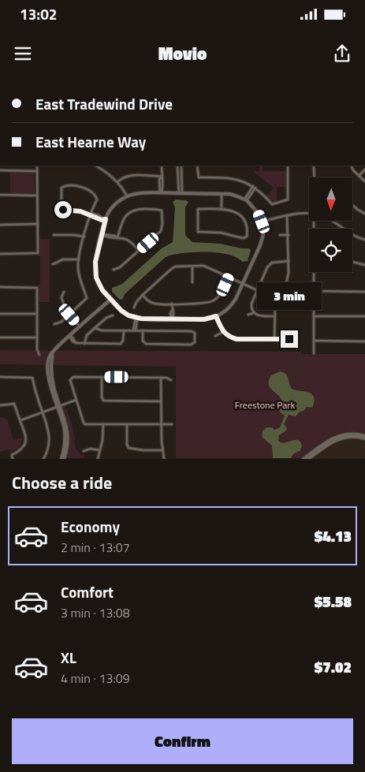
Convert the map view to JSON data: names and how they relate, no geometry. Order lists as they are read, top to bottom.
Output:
{
  "parks": ["Freestone Park"],
  "north": "bottom",
  "page": {
    "status": "13:02",
    "header": "Movio",
    "banner": ["East Tradewind Drive", "East Hearne Way"],
    "bubble": "3 min",
    "heading": "Choose a ride",
    "list": [
      {
        "name": "Economy",
        "note": "2 min · 13:07",
        "value": "$4.13"
      },
      {
        "name": "Comfort",
        "note": "3 min · 13:08",
        "value": "$5.58"
      },
      {
        "name": "XL",
        "note": "4 min · 13:09",
        "value": "$7.02"
      }
    ],
    "buttons": "Confirm"
  }
}
